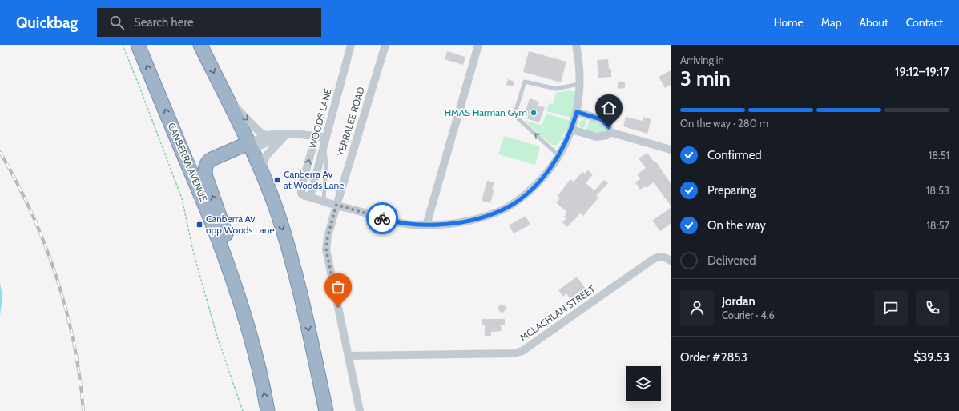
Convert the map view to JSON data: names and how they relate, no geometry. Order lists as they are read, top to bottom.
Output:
{
  "streets": {
    "highway": ["CANBERRA AVENUE"],
    "street": ["WOODS LANE", "YERRALEE ROAD", "MCLACHLAN STREET"]
  },
  "crossings": [
    ["YERRALEE ROAD", "MCLACHLAN STREET"]
  ],
  "places": {
    "other": ["HMAS Harman Gym"],
    "transit": ["Canberra Av at Woods Lane", "Canberra Av opp Woods Lane"]
  },
  "page": {
    "header": "Quickbag",
    "search": "Search here",
    "nav": [
      "Home",
      "Map",
      "About",
      "Contact"
    ],
    "heading": ["3 min", "Arriving in", "19:12–19:17"],
    "panel": [
      "Jordan",
      "Courier · 4.6",
      "Order #2853",
      "$39.53"
    ],
    "bar": "On the way · 280 m",
    "list": [
      ["Confirmed", "18:51"],
      ["Preparing", "18:53"],
      ["On the way", "18:57"],
      "Delivered"
    ]
  }
}
